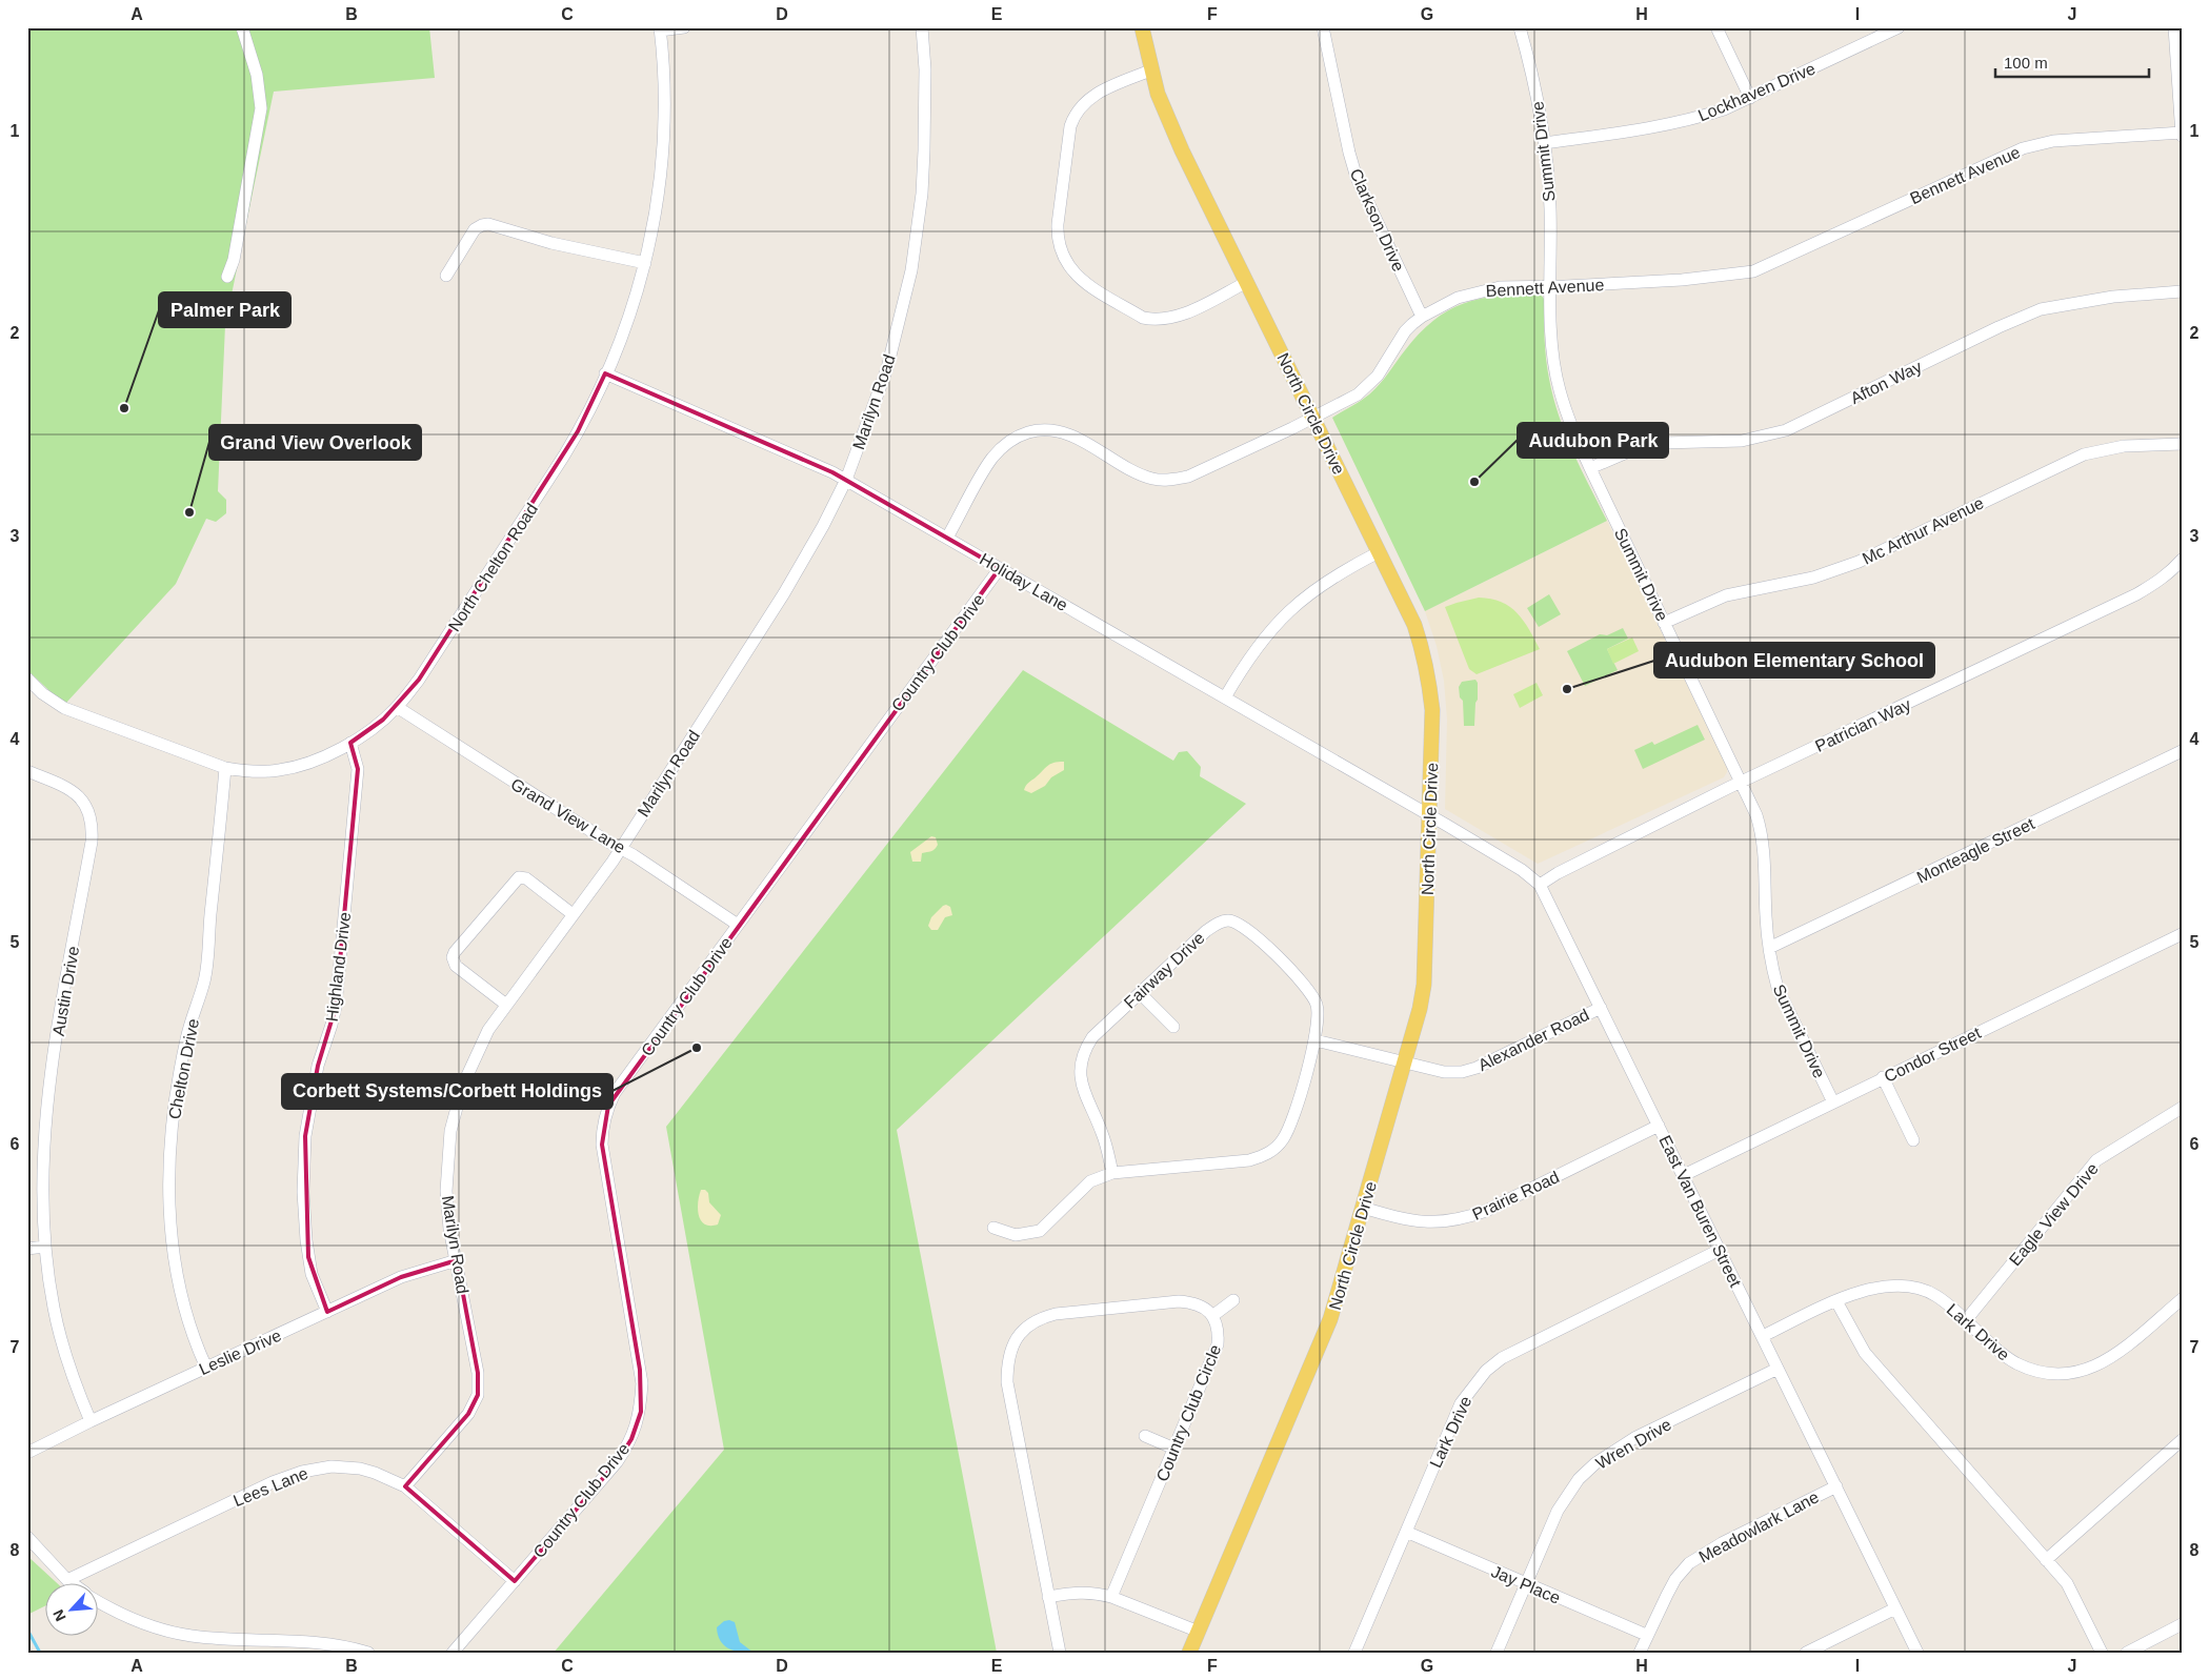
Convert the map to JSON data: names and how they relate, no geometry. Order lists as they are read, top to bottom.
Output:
{
  "streets": {
    "main road": ["North Circle Drive"],
    "street": [
      "Lockhaven Drive",
      "Summit Drive",
      "Bennett Avenue",
      "Clarkson Drive",
      "Afton Way",
      "Marilyn Road",
      "Mc Arthur Avenue",
      "North Chelton Road",
      "Holiday Lane",
      "Country Club Drive",
      "Patrician Way",
      "Grand View Lane",
      "Monteagle Street",
      "Highland Drive",
      "Fairway Drive",
      "Austin Drive",
      "Alexander Road",
      "Condor Street",
      "Chelton Drive",
      "Prairie Road",
      "East Van Buren Street",
      "Eagle View Drive",
      "Lark Drive",
      "Leslie Drive",
      "Country Club Circle",
      "Wren Drive",
      "Lees Lane",
      "Meadowlark Lane",
      "Jay Place"
    ]
  },
  "crossings": [
    ["Lockhaven Drive", "Summit Drive"],
    ["Summit Drive", "Bennett Avenue"],
    ["Summit Drive", "Afton Way"],
    ["Summit Drive", "Mc Arthur Avenue"],
    ["Summit Drive", "Patrician Way"],
    ["Summit Drive", "Monteagle Street"],
    ["Summit Drive", "Condor Street"],
    ["Bennett Avenue", "Clarkson Drive"],
    ["Bennett Avenue", "North Circle Drive"],
    ["Bennett Avenue", "Holiday Lane"],
    ["Marilyn Road", "Holiday Lane"],
    ["Marilyn Road", "Grand View Lane"],
    ["Marilyn Road", "Leslie Drive"],
    ["Marilyn Road", "Lees Lane"],
    ["North Circle Drive", "Holiday Lane"],
    ["North Circle Drive", "Alexander Road"],
    ["North Circle Drive", "Prairie Road"],
    ["North Circle Drive", "East Van Buren Street"],
    ["North Chelton Road", "Holiday Lane"],
    ["North Chelton Road", "Grand View Lane"],
    ["North Chelton Road", "Highland Drive"],
    ["North Chelton Road", "Chelton Drive"],
    ["Holiday Lane", "Country Club Drive"],
    ["Holiday Lane", "East Van Buren Street"],
    ["Country Club Drive", "Grand View Lane"],
    ["Country Club Drive", "Lees Lane"],
    ["Patrician Way", "East Van Buren Street"],
    ["Highland Drive", "Leslie Drive"],
    ["Austin Drive", "Leslie Drive"],
    ["Alexander Road", "East Van Buren Street"],
    ["Condor Street", "East Van Buren Street"],
    ["Chelton Drive", "Leslie Drive"],
    ["Prairie Road", "East Van Buren Street"],
    ["East Van Buren Street", "Lark Drive"],
    ["East Van Buren Street", "Wren Drive"],
    ["East Van Buren Street", "Meadowlark Lane"],
    ["Eagle View Drive", "Lark Drive"],
    ["Lark Drive", "Jay Place"],
    ["Wren Drive", "Jay Place"],
    ["Meadowlark Lane", "Jay Place"]
  ],
  "places": [
    "Palmer Park",
    "Audubon Park",
    "Grand View Overlook",
    "Audubon Elementary School",
    "Corbett Systems/Corbett Holdings"
  ],
  "scale_bar": "100 m",
  "north": "bottom left",
  "grid": {
    "columns": [
      "A",
      "B",
      "C",
      "D",
      "E",
      "F",
      "G",
      "H",
      "I",
      "J"
    ],
    "rows": [
      "1",
      "2",
      "3",
      "4",
      "5",
      "6",
      "7",
      "8"
    ]
  }
}
